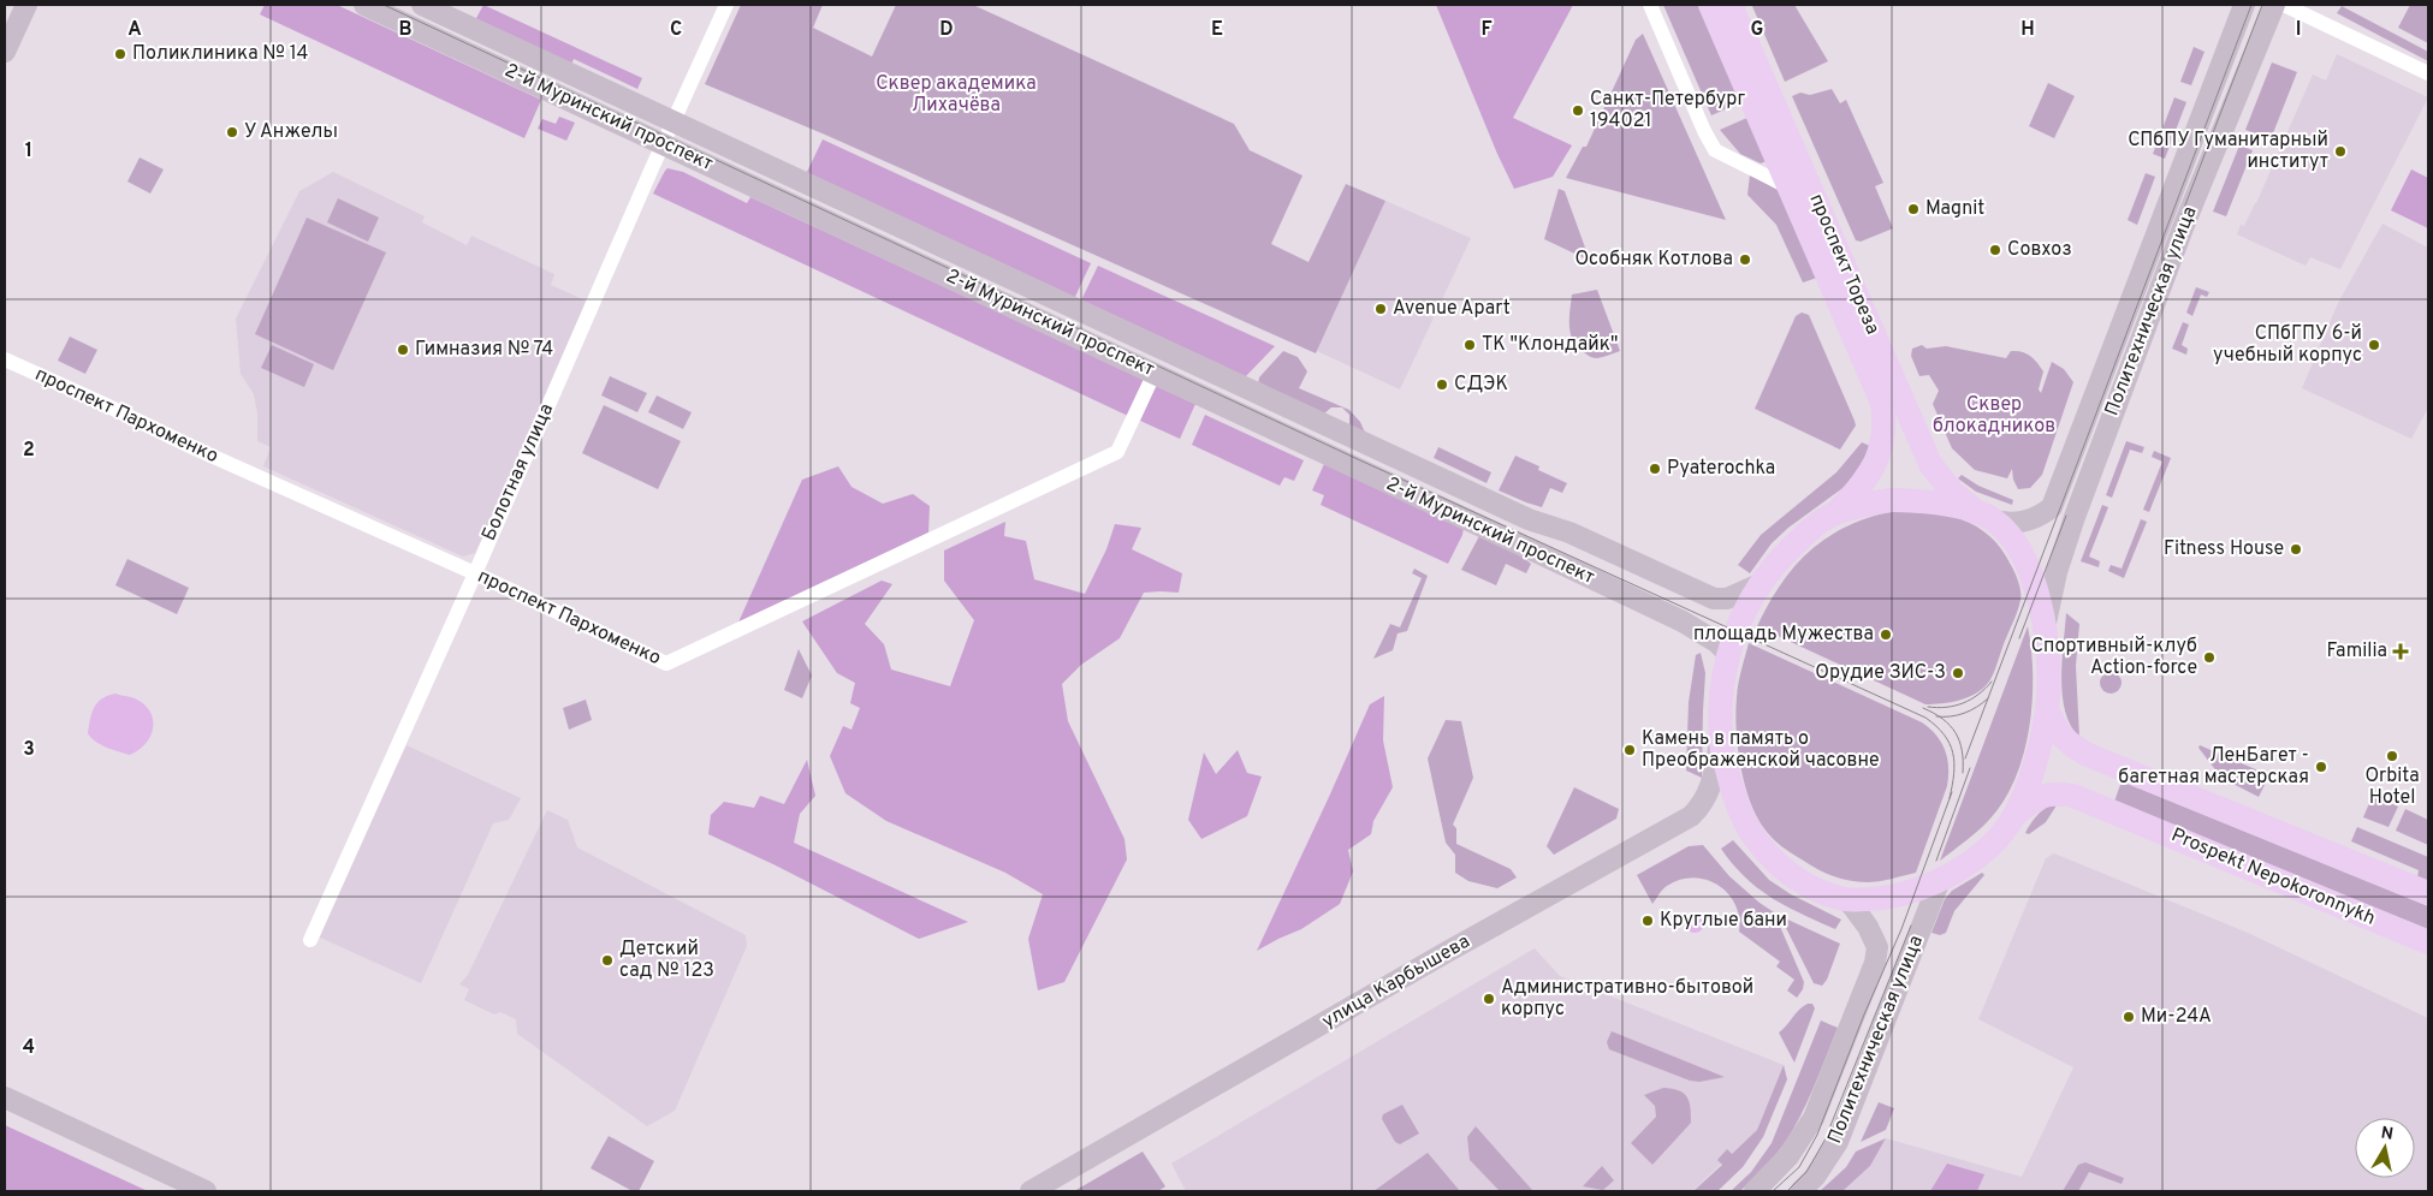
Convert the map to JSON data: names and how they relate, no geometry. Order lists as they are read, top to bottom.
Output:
{
  "streets": {
    "main road": [
      "2-й Муринский проспект",
      "проспект Тореза",
      "Политехническая улица",
      "Prospekt Nepokoronnykh",
      "улица Карбышева"
    ],
    "street": ["проспект Пархоменко", "Болотная улица"]
  },
  "crossings": [
    ["2-й Муринский проспект", "проспект Пархоменко"],
    ["2-й Муринский проспект", "Болотная улица"],
    ["проспект Тореза", "Политехническая улица"],
    ["проспект Пархоменко", "Болотная улица"]
  ],
  "parks": ["Сквер академика Лихачёва", "Сквер блокадников"],
  "places": {
    "other": [
      "Поликлиника № 14",
      "Санкт-Петербург 194021",
      "У Анжелы",
      "СПбПУ Гуманитарный институт",
      "Magnit",
      "Совхоз",
      "Особняк Котлова",
      "Avenue Apart",
      "ТК \"Клондайк\"",
      "СПбГПУ 6-й учебный корпус",
      "Гимназия № 74",
      "СДЭК",
      "Pyaterochka",
      "Fitness House",
      "площадь Мужества",
      "Спортивный-клуб Action-force",
      "Орудие ЗИС-3",
      "Камень в память о Преображенской часовне",
      "Orbita Hotel",
      "ЛенБагет - багетная мастерская",
      "Круглые бани",
      "Детский сад № 123",
      "Административно-бытовой корпус",
      "Ми-24А"
    ],
    "health": ["Familia"]
  },
  "north": "top",
  "grid": {
    "columns": [
      "A",
      "B",
      "C",
      "D",
      "E",
      "F",
      "G",
      "H",
      "I"
    ],
    "rows": [
      "1",
      "2",
      "3",
      "4"
    ]
  }
}
